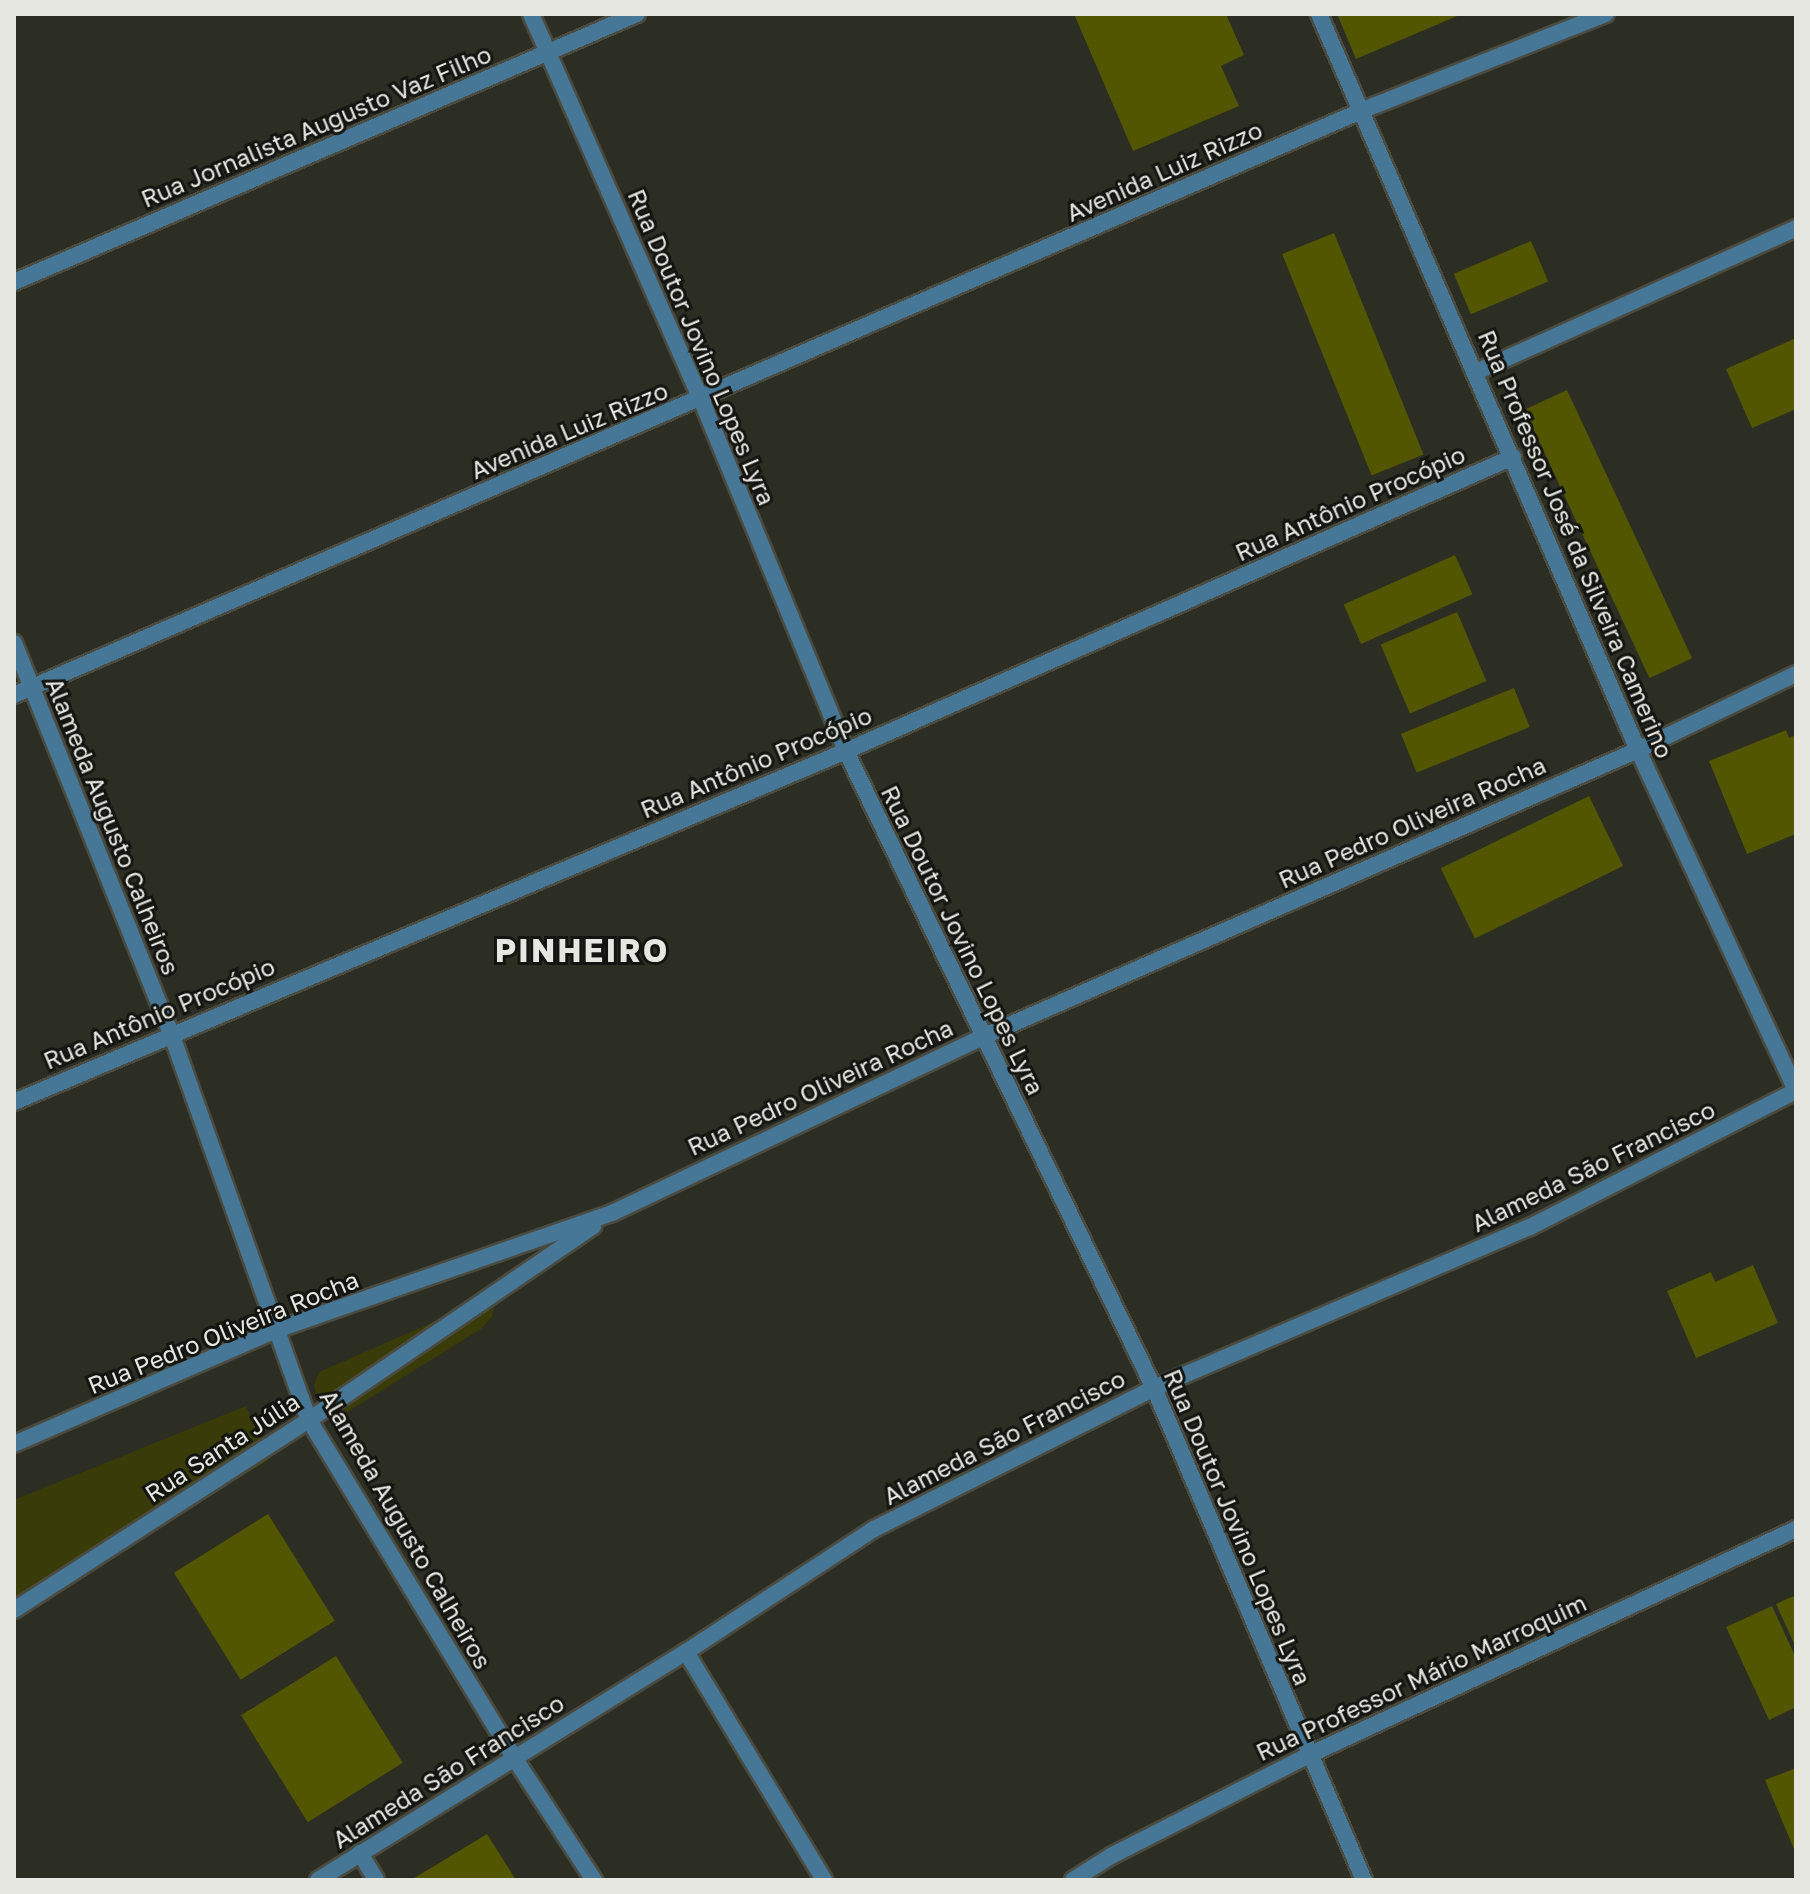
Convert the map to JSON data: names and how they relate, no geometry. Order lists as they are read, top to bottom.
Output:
{
  "streets": {
    "street": [
      "Rua Jornalista Augusto Vaz Filho",
      "Avenida Luiz Rizzo",
      "Rua Doutor Jovino Lopes Lyra",
      "Rua Antônio Procópio",
      "Rua Professor José da Silveira Camerino",
      "Rua Pedro Oliveira Rocha",
      "Alameda Augusto Calheiros",
      "Alameda São Francisco",
      "Rua Santa Júlia",
      "Rua Professor Mário Marroquim"
    ]
  },
  "crossings": [
    ["Rua Jornalista Augusto Vaz Filho", "Rua Doutor Jovino Lopes Lyra"],
    ["Avenida Luiz Rizzo", "Rua Doutor Jovino Lopes Lyra"],
    ["Avenida Luiz Rizzo", "Rua Professor José da Silveira Camerino"],
    ["Avenida Luiz Rizzo", "Alameda Augusto Calheiros"],
    ["Rua Doutor Jovino Lopes Lyra", "Rua Antônio Procópio"],
    ["Rua Doutor Jovino Lopes Lyra", "Rua Pedro Oliveira Rocha"],
    ["Rua Doutor Jovino Lopes Lyra", "Alameda São Francisco"],
    ["Rua Doutor Jovino Lopes Lyra", "Rua Professor Mário Marroquim"],
    ["Rua Antônio Procópio", "Rua Professor José da Silveira Camerino"],
    ["Rua Antônio Procópio", "Alameda Augusto Calheiros"],
    ["Rua Professor José da Silveira Camerino", "Rua Pedro Oliveira Rocha"],
    ["Rua Professor José da Silveira Camerino", "Alameda São Francisco"],
    ["Rua Pedro Oliveira Rocha", "Alameda Augusto Calheiros"],
    ["Rua Pedro Oliveira Rocha", "Rua Santa Júlia"],
    ["Alameda Augusto Calheiros", "Alameda São Francisco"],
    ["Alameda Augusto Calheiros", "Rua Santa Júlia"]
  ],
  "districts": ["PINHEIRO"]
}
